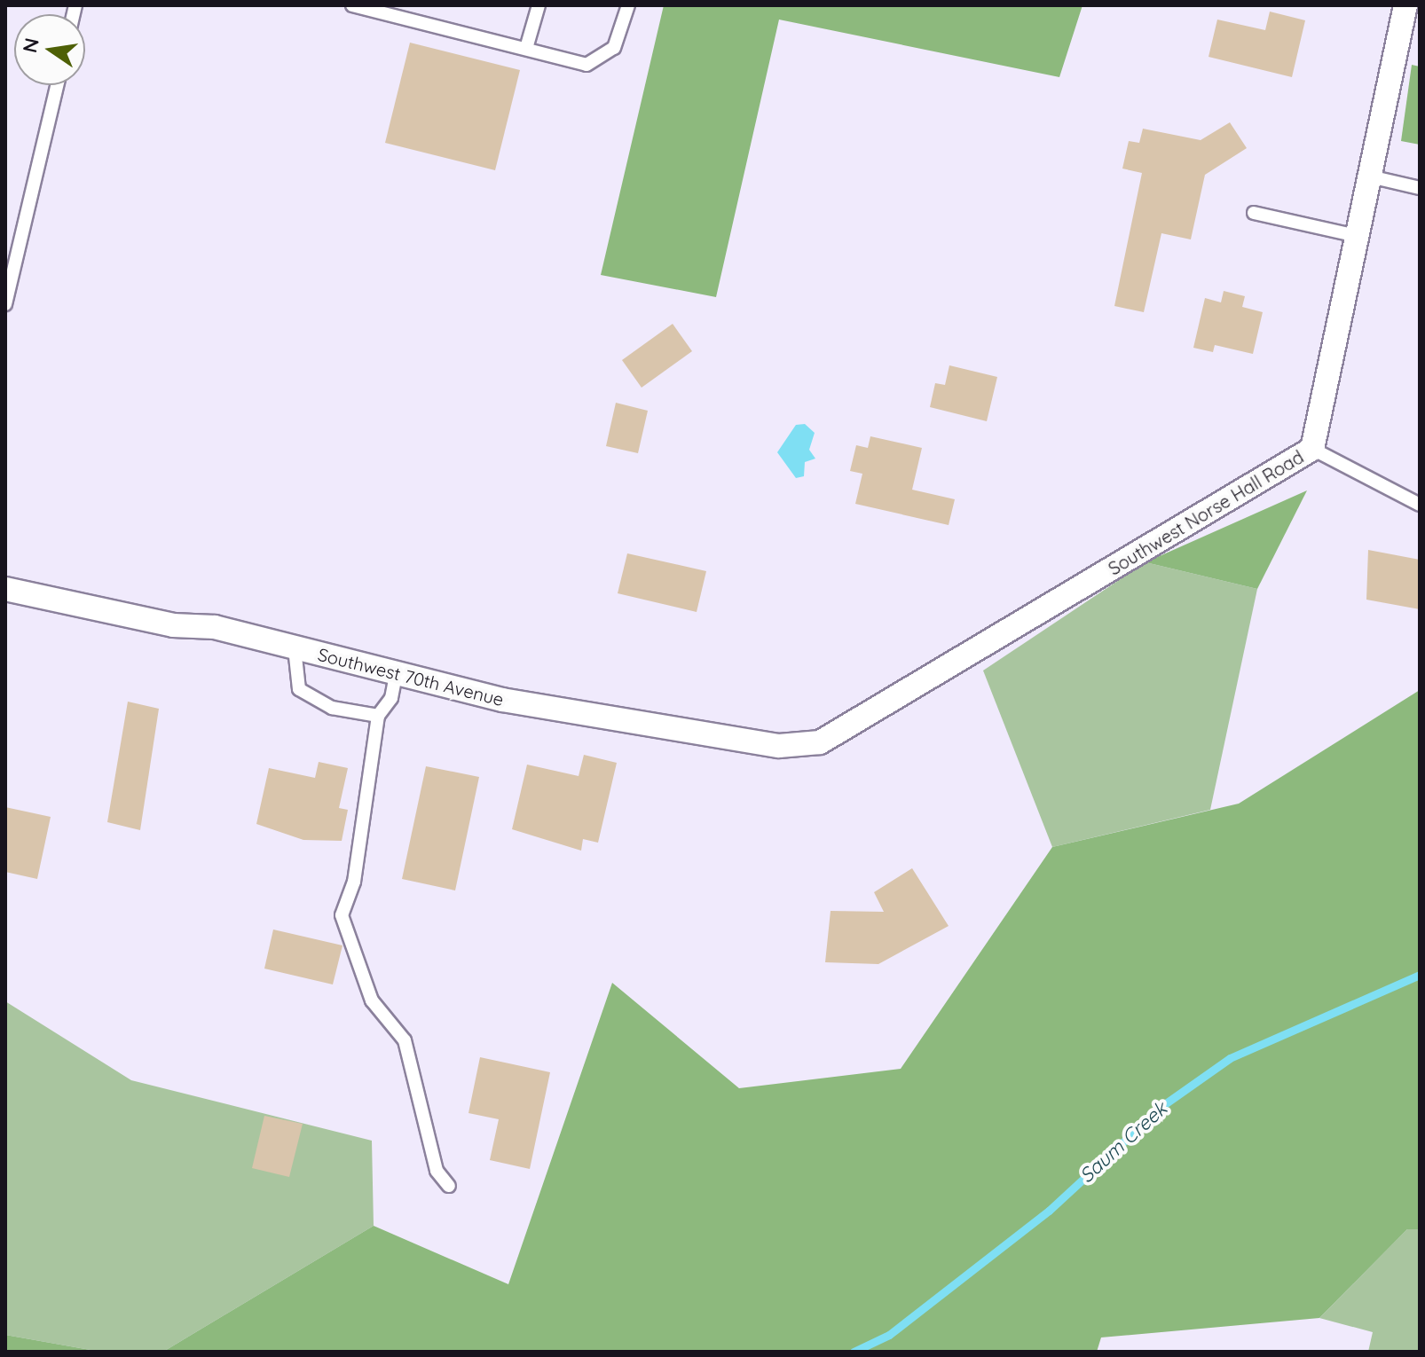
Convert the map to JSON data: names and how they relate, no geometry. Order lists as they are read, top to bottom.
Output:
{
  "streets": {
    "street": ["Southwest Norse Hall Road", "Southwest 70th Avenue"]
  },
  "crossings": [
    ["Southwest Norse Hall Road", "Southwest 70th Avenue"]
  ],
  "water": ["Saum Creek"],
  "north": "left"
}
